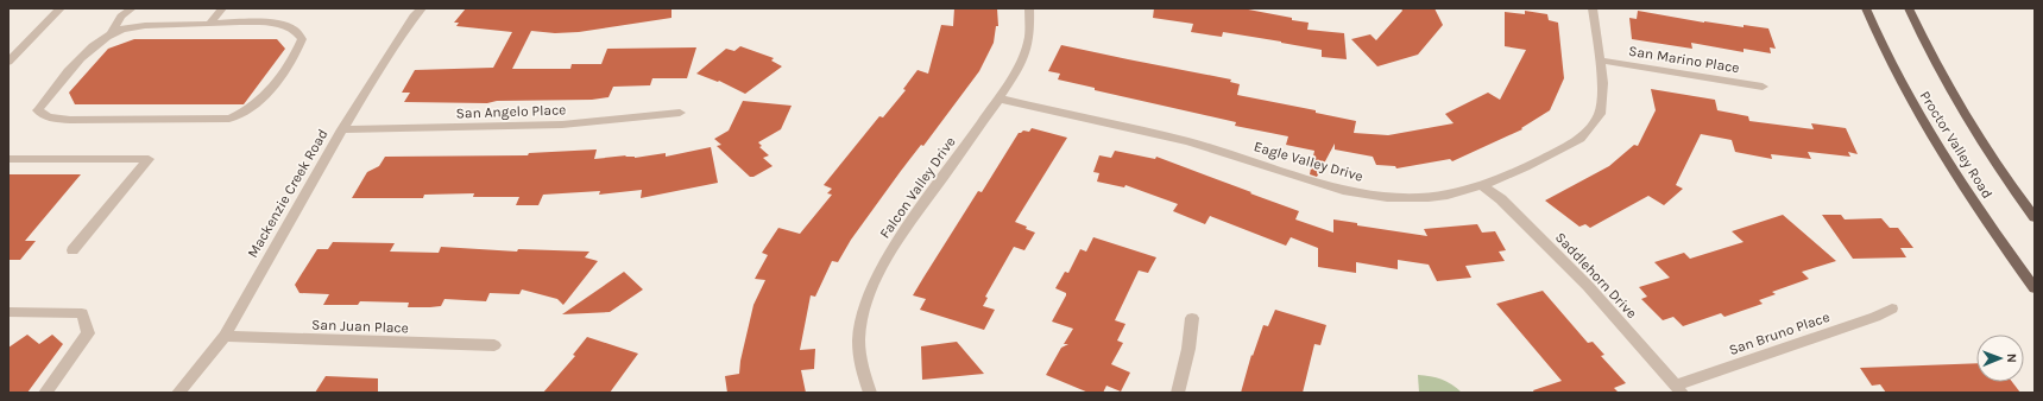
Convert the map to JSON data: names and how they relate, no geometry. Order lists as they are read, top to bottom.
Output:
{
  "streets": {
    "main road": ["Proctor Valley Road"],
    "street": [
      "San Marino Place",
      "San Angelo Place",
      "Eagle Valley Drive",
      "Falcon Valley Drive",
      "Mackenzie Creek Road",
      "Saddlehorn Drive",
      "San Juan Place",
      "San Bruno Place"
    ]
  },
  "crossings": [
    ["San Marino Place", "Eagle Valley Drive"],
    ["San Angelo Place", "Mackenzie Creek Road"],
    ["Eagle Valley Drive", "Falcon Valley Drive"],
    ["Eagle Valley Drive", "Saddlehorn Drive"],
    ["Mackenzie Creek Road", "San Juan Place"],
    ["Saddlehorn Drive", "San Bruno Place"]
  ],
  "north": "right"
}
